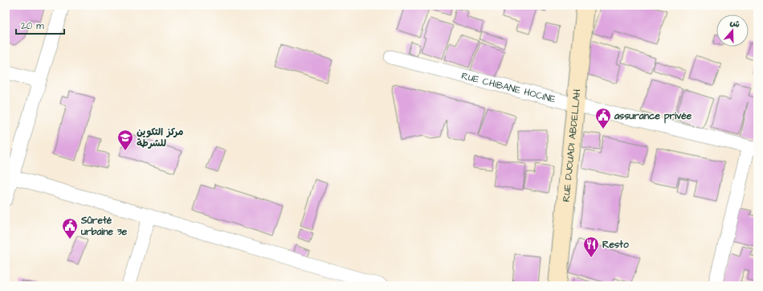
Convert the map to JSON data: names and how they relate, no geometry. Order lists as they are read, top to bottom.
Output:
{
  "streets": {
    "main road": ["RUE DJOUADI ABDELLAH"],
    "street": ["RUE CHIBANE HOCINE"]
  },
  "crossings": [
    ["RUE CHIBANE HOCINE", "RUE DJOUADI ABDELLAH"]
  ],
  "places": {
    "public building": ["assurance privée", "Sûreté urbaine 3e"],
    "school or university": ["مركز التكوين للشرطة"],
    "restaurant": ["Resto"]
  },
  "scale_bar": "20 m",
  "north": "top"
}
